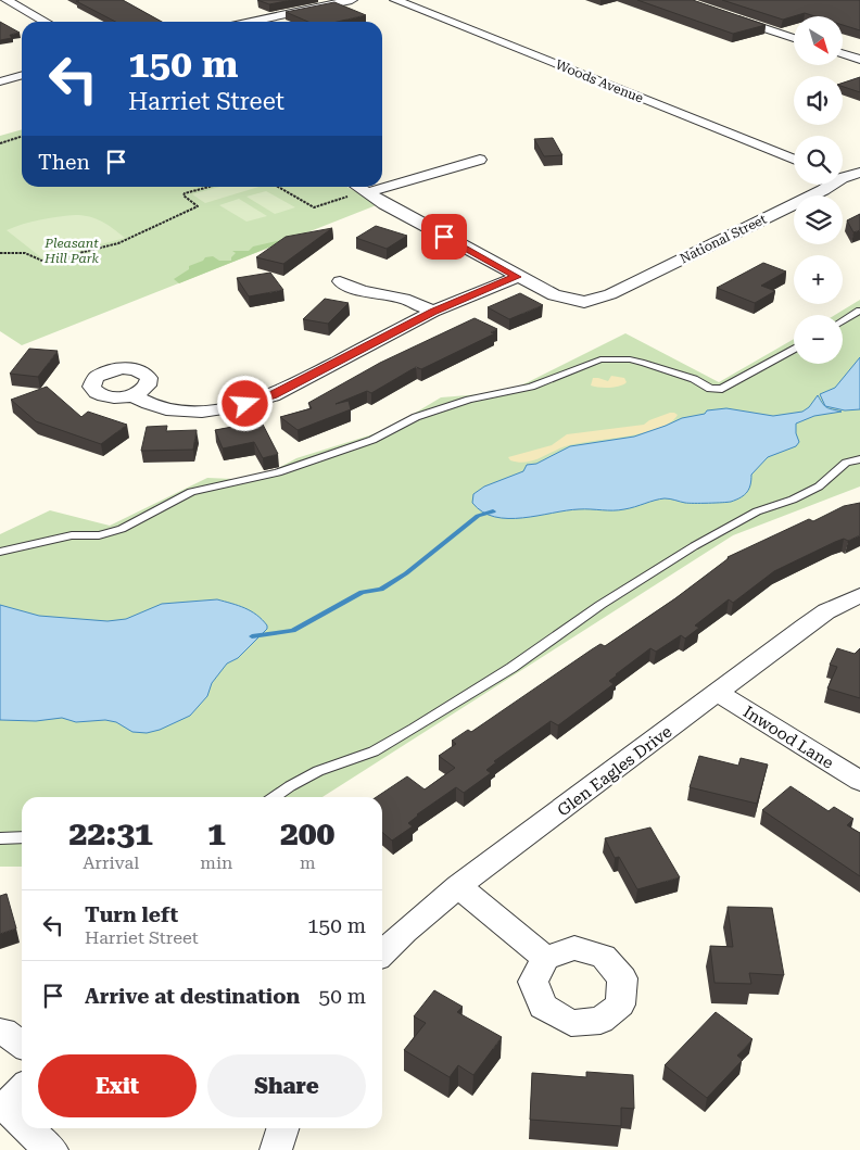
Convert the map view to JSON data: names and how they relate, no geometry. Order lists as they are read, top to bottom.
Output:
{
  "streets": {
    "street": [
      "Woods Avenue",
      "National Street",
      "Inwood Lane",
      "Glen Eagles Drive"
    ]
  },
  "crossings": [
    ["Inwood Lane", "Glen Eagles Drive"]
  ],
  "parks": ["Pleasant Hill Park"],
  "north": "bottom right",
  "page": {
    "map_buttons": ["+", "−"],
    "turn": ["150 m", "Harriet Street"],
    "then": "Then",
    "eta": [
      "22:31",
      "Arrival",
      "1",
      "min",
      "200",
      "m"
    ],
    "list": [
      {
        "name": "Turn left",
        "note": "Harriet Street",
        "value": "150 m"
      },
      {
        "name": "Arrive at destination",
        "value": "50 m"
      }
    ],
    "buttons": ["Exit", "Share"]
  }
}
